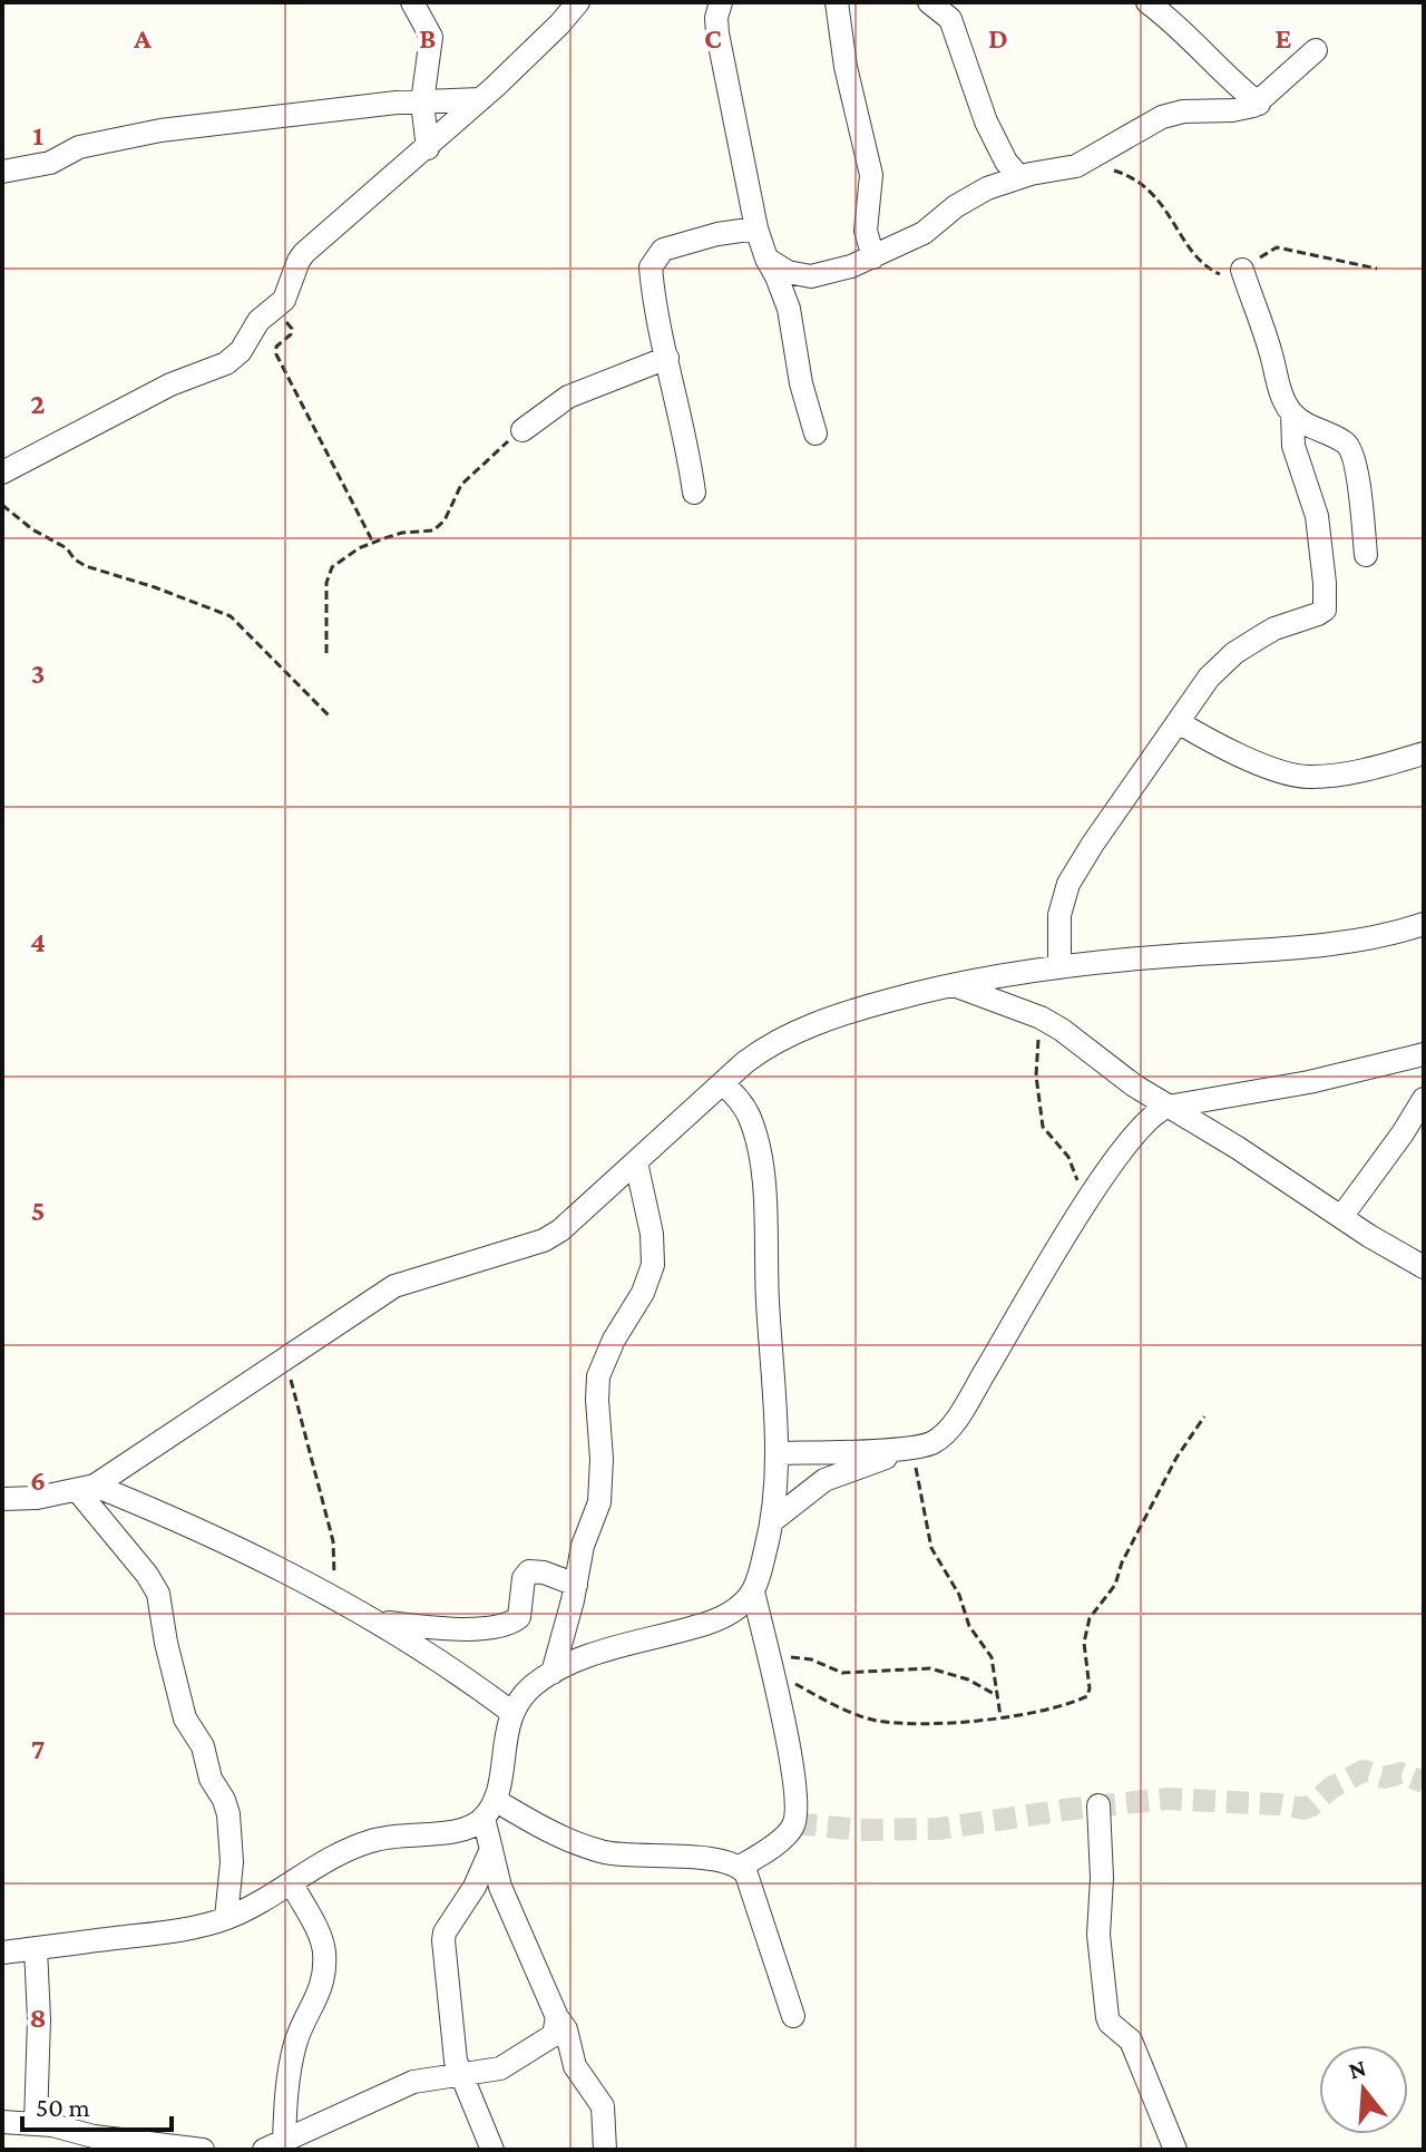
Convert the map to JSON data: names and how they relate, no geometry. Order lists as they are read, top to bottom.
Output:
{
  "scale_bar": "50 m",
  "north": "top",
  "grid": {
    "columns": [
      "A",
      "B",
      "C",
      "D",
      "E"
    ],
    "rows": [
      "1",
      "2",
      "3",
      "4",
      "5",
      "6",
      "7",
      "8"
    ]
  }
}
